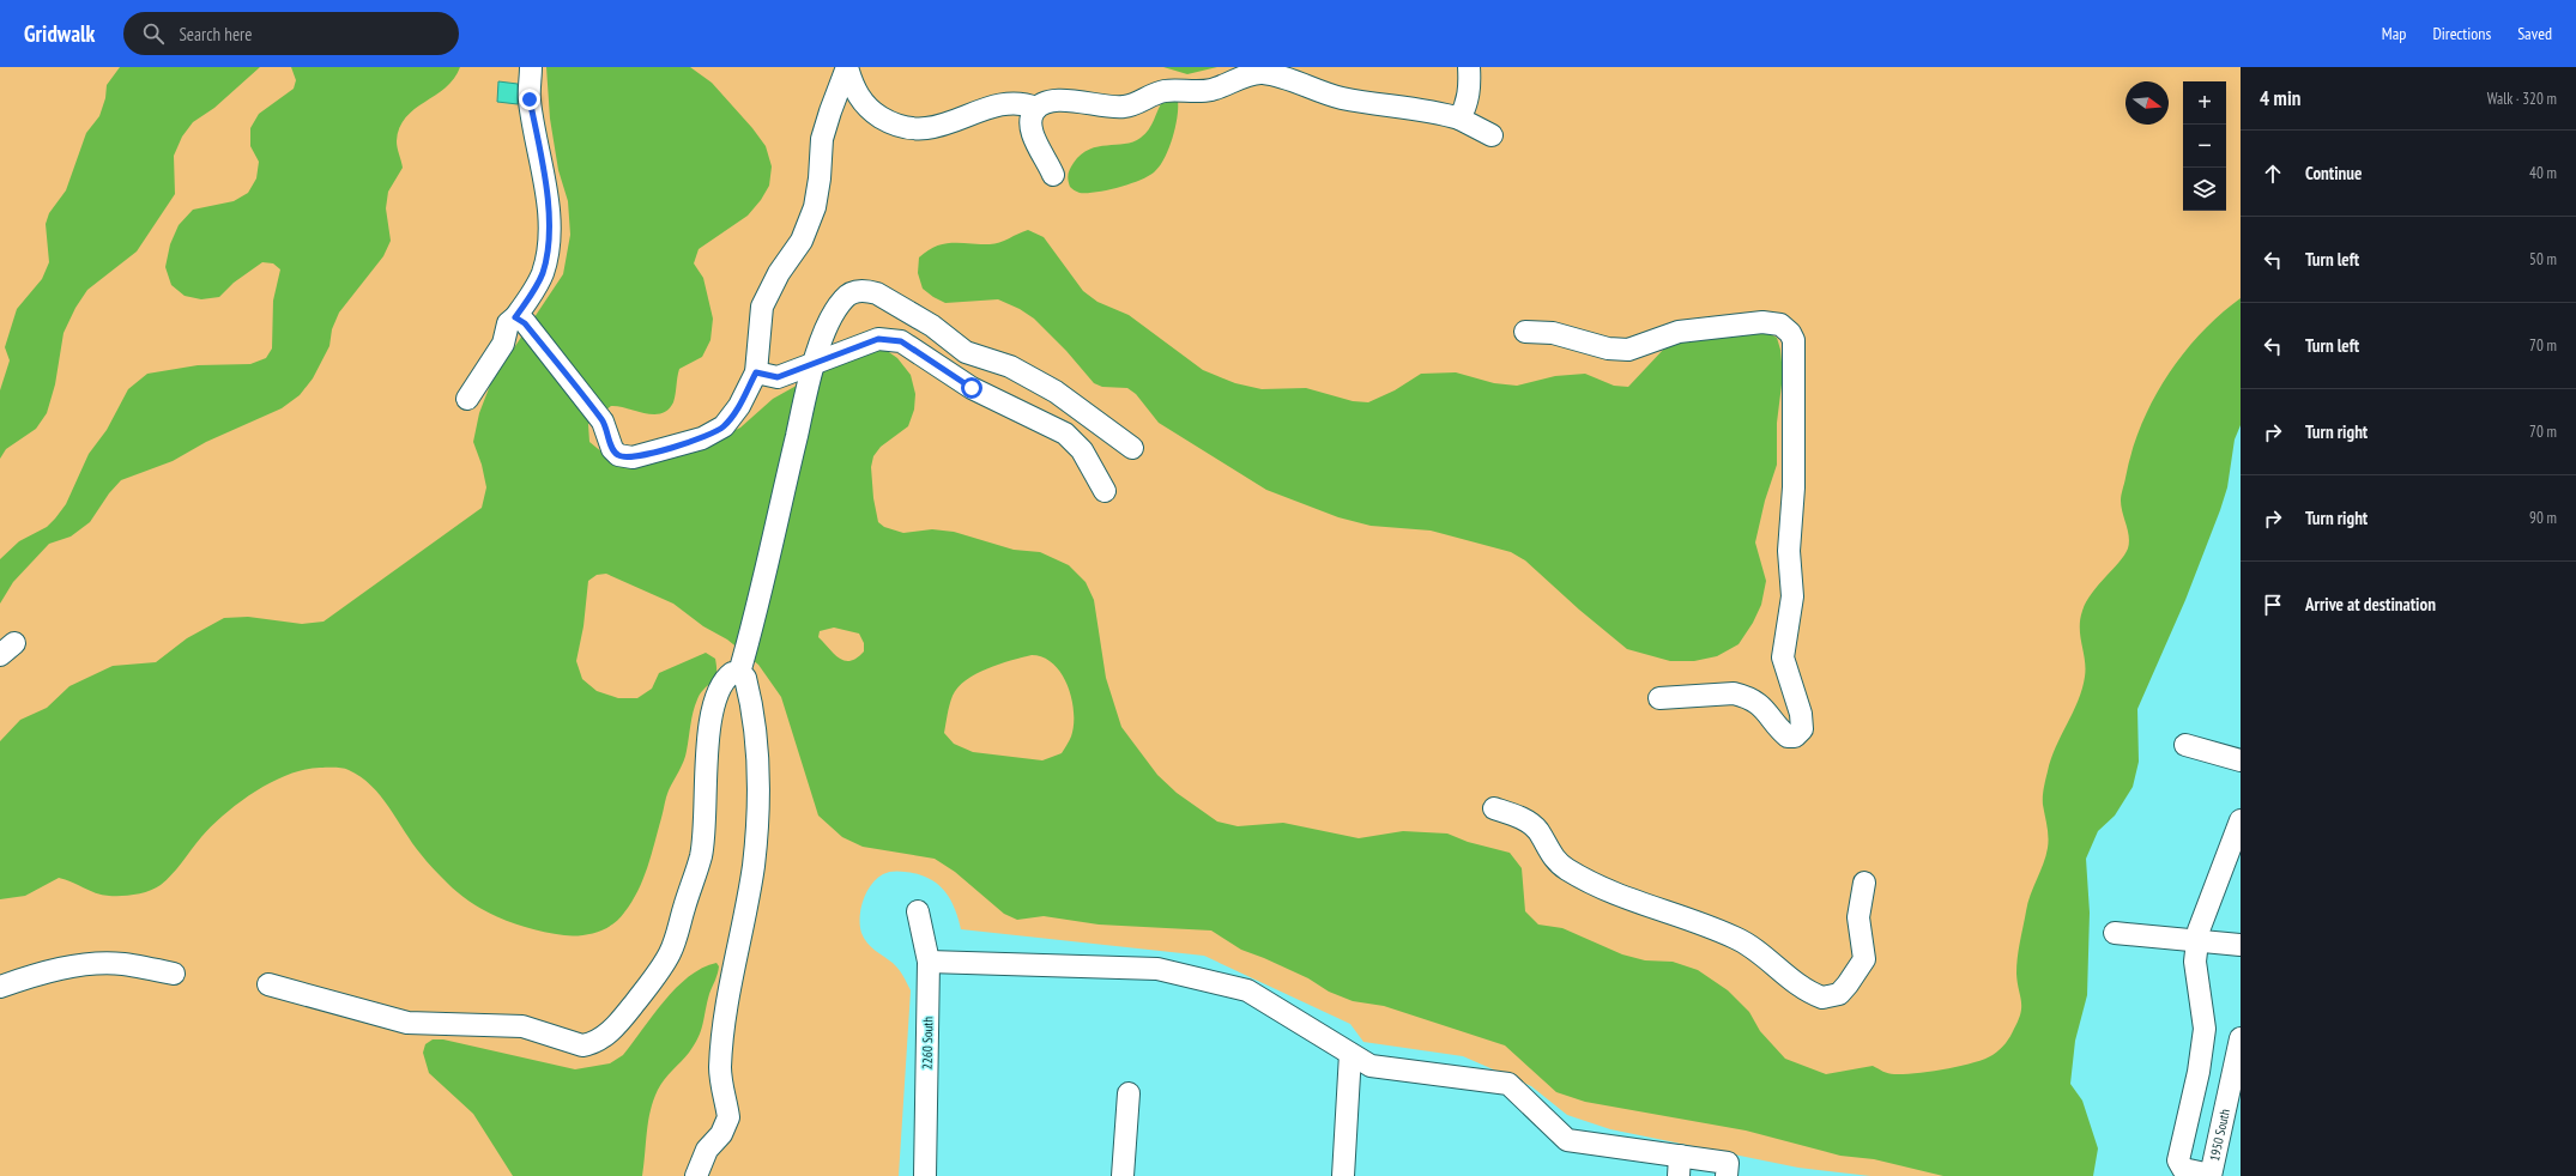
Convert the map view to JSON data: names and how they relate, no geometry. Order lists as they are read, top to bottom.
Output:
{
  "streets": {
    "street": ["2260 South", "1950 South"]
  },
  "north": "right",
  "page": {
    "header": "Gridwalk",
    "search": "Search here",
    "nav": ["Map", "Directions", "Saved"],
    "heading": ["4 min", "Walk · 320 m"],
    "map_buttons": ["+", "−"],
    "list": [
      ["Continue", "40 m"],
      ["Turn left", "50 m"],
      ["Turn left", "70 m"],
      ["Turn right", "70 m"],
      ["Turn right", "90 m"],
      "Arrive at destination"
    ]
  }
}
